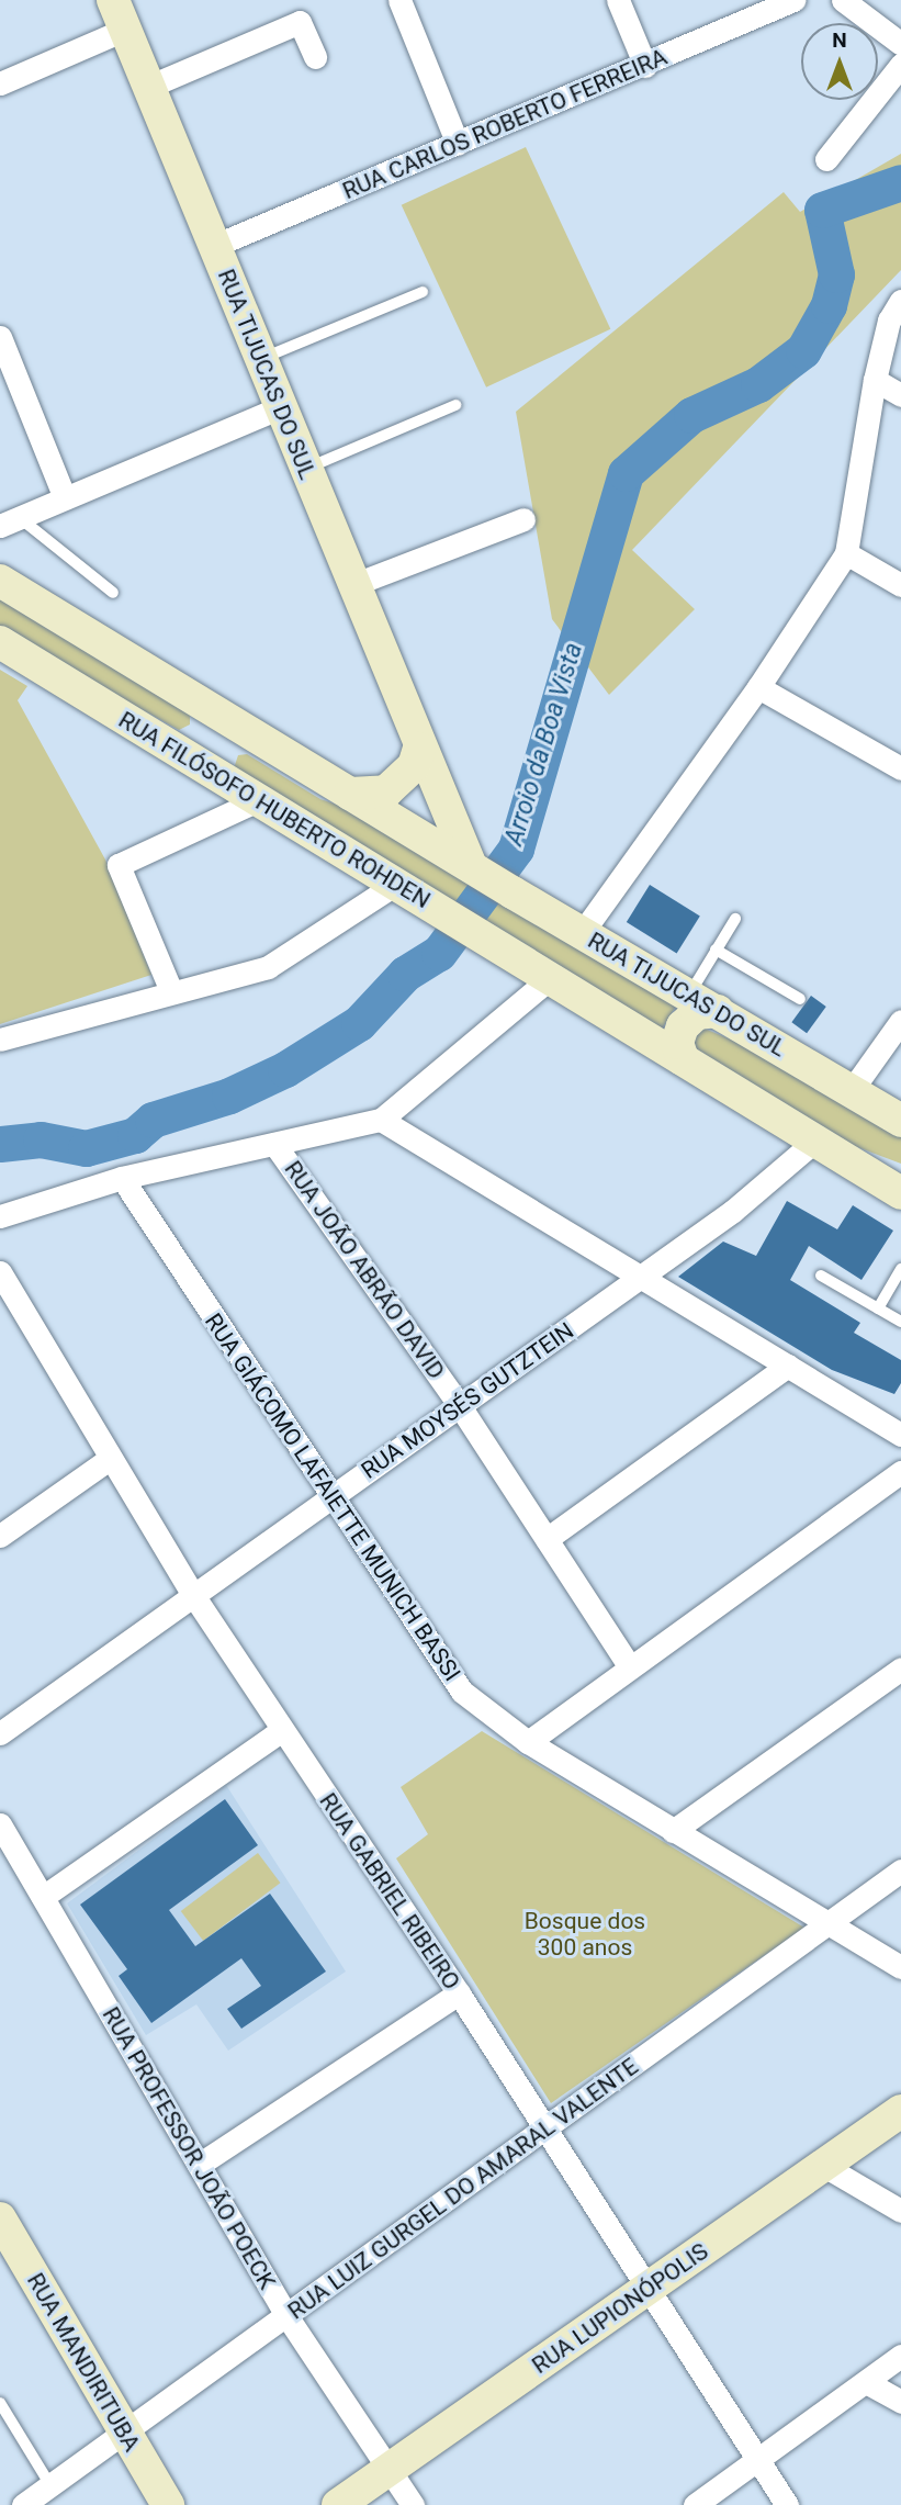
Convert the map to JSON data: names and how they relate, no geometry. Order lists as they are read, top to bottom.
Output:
{
  "streets": {
    "main road": [
      "RUA TIJUCAS DO SUL",
      "RUA FILÓSOFO HUBERTO ROHDEN",
      "RUA LUPIONÓPOLIS",
      "RUA MANDIRITUBA"
    ],
    "street": [
      "RUA CARLOS ROBERTO FERREIRA",
      "RUA JOÃO ABRÃO DAVID",
      "RUA MOYSÉS GUTZTEIN",
      "RUA GIÁCOMO LAFAIETTE MUNICH BASSI",
      "RUA GABRIEL RIBEIRO",
      "RUA PROFESSOR JOÃO POECK",
      "RUA LUIZ GURGEL DO AMARAL VALENTE"
    ]
  },
  "crossings": [
    ["RUA CARLOS ROBERTO FERREIRA", "RUA TIJUCAS DO SUL"],
    ["RUA JOÃO ABRÃO DAVID", "RUA MOYSÉS GUTZTEIN"],
    ["RUA MOYSÉS GUTZTEIN", "RUA GIÁCOMO LAFAIETTE MUNICH BASSI"],
    ["RUA MOYSÉS GUTZTEIN", "RUA GABRIEL RIBEIRO"],
    ["RUA GIÁCOMO LAFAIETTE MUNICH BASSI", "RUA LUIZ GURGEL DO AMARAL VALENTE"],
    ["RUA GABRIEL RIBEIRO", "RUA LUIZ GURGEL DO AMARAL VALENTE"],
    ["RUA GABRIEL RIBEIRO", "RUA LUPIONÓPOLIS"],
    ["RUA PROFESSOR JOÃO POECK", "RUA LUIZ GURGEL DO AMARAL VALENTE"],
    ["RUA PROFESSOR JOÃO POECK", "RUA LUPIONÓPOLIS"],
    ["RUA LUIZ GURGEL DO AMARAL VALENTE", "RUA MANDIRITUBA"]
  ],
  "water": ["Arroio da Boa Vista"],
  "parks": ["Bosque dos 300 anos"],
  "north": "top"
}
